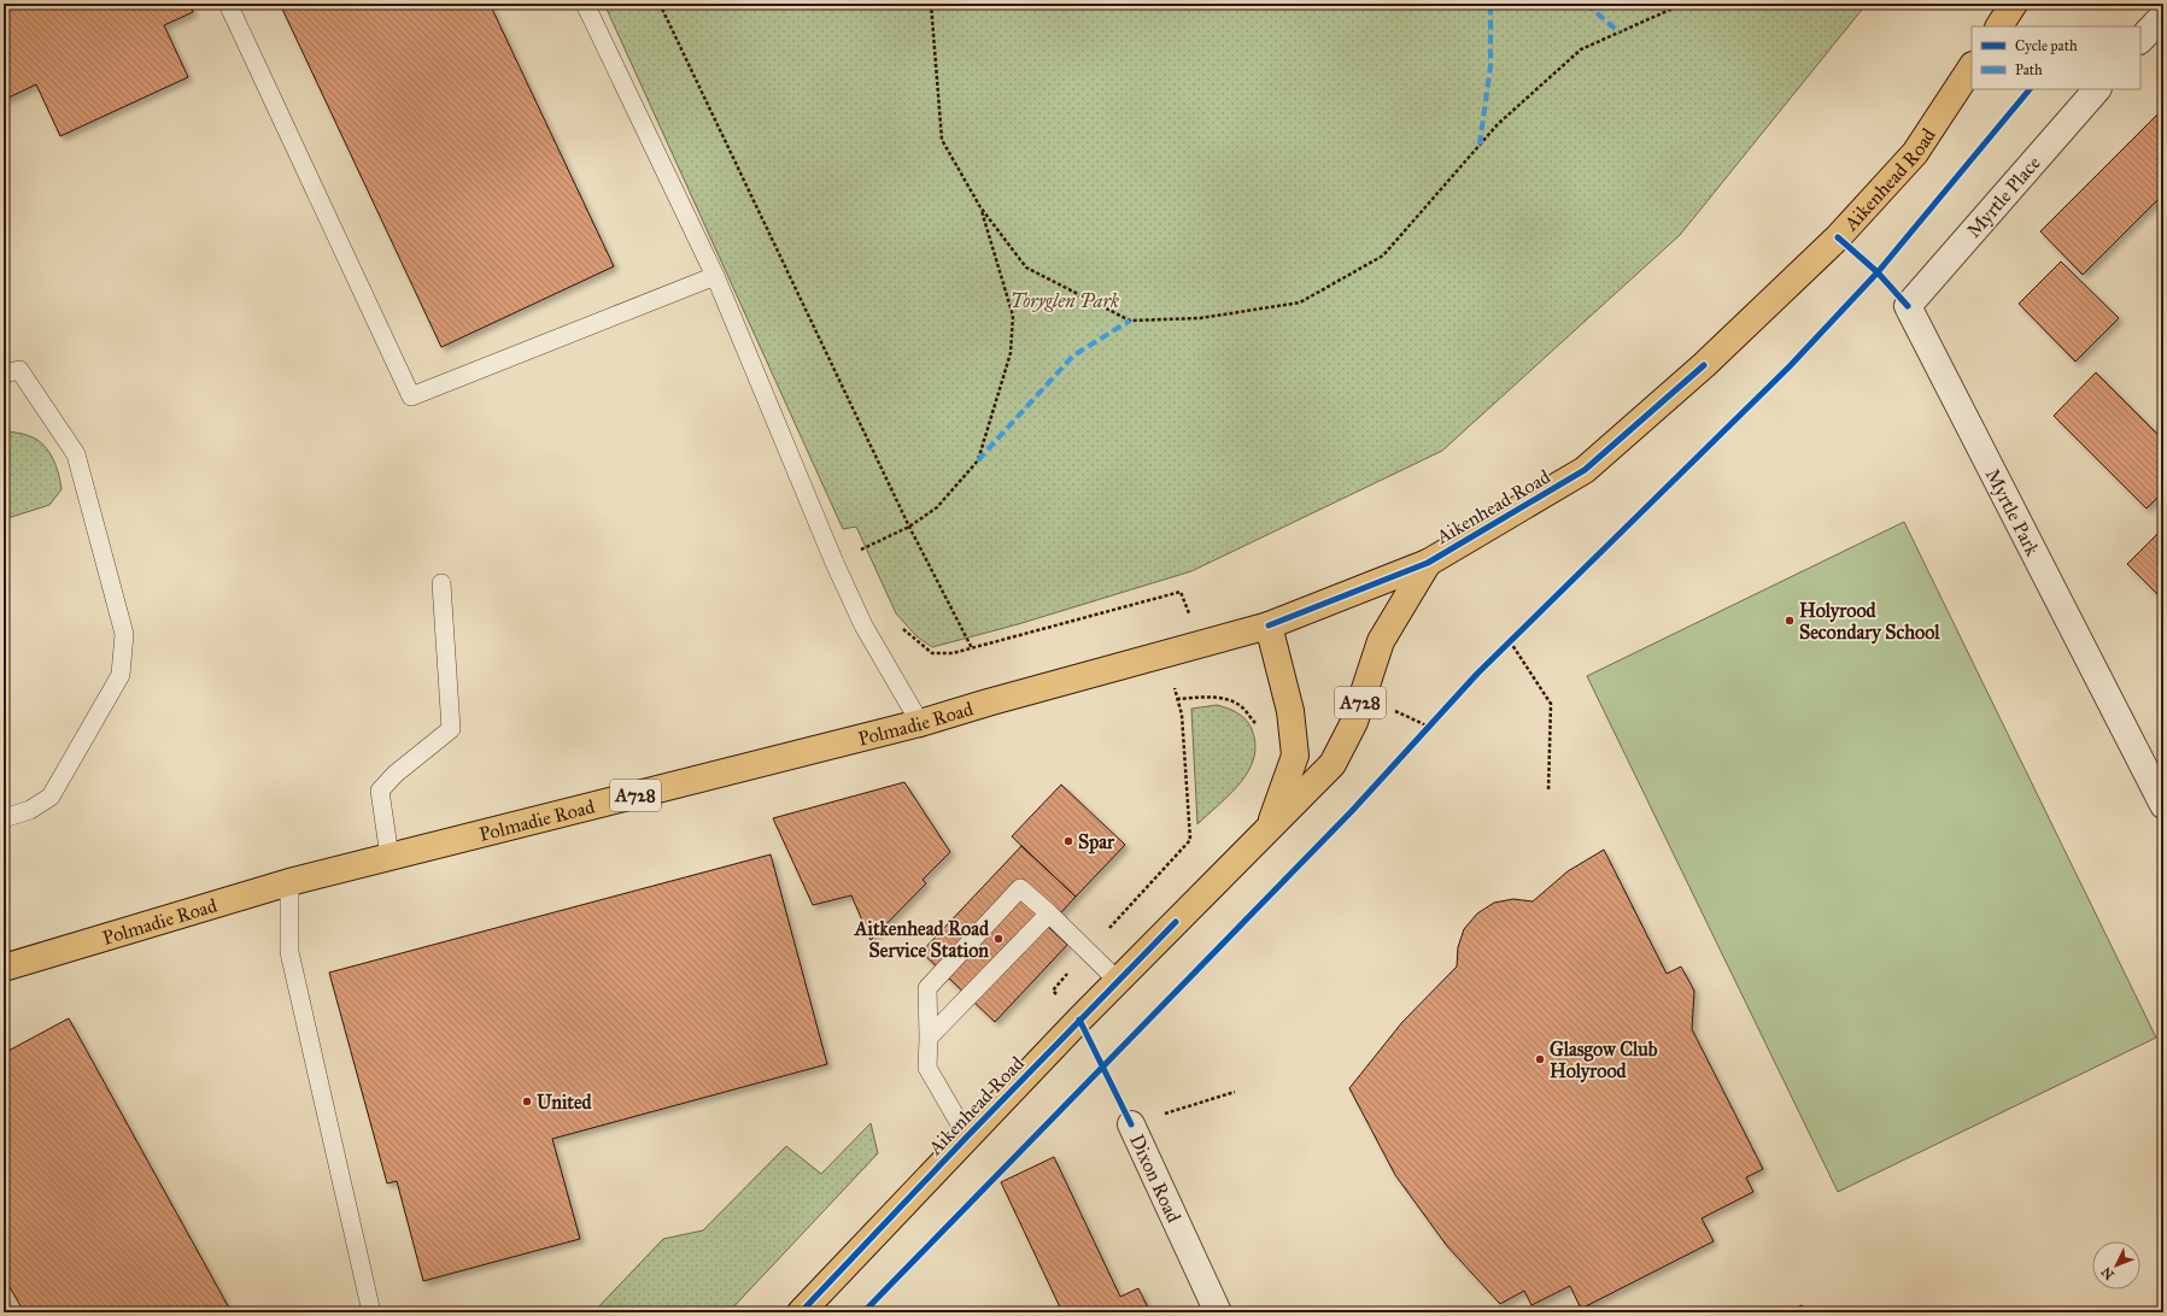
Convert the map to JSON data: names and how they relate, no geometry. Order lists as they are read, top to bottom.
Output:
{
  "streets": {
    "main road": ["Aikenhead Road", "A728", "Polmadie Road"],
    "street": ["Myrtle Place", "Myrtle Park", "Dixon Road"]
  },
  "crossings": [
    ["Aikenhead Road", "Polmadie Road"],
    ["Myrtle Place", "Myrtle Park"]
  ],
  "parks": ["Toryglen Park"],
  "places": [
    "Holyrood Secondary School",
    "Spar",
    "Aitkenhead Road Service Station",
    "Glasgow Club Holyrood",
    "United"
  ],
  "legend": ["Cycle path", "Path"],
  "north": "bottom left"
}
